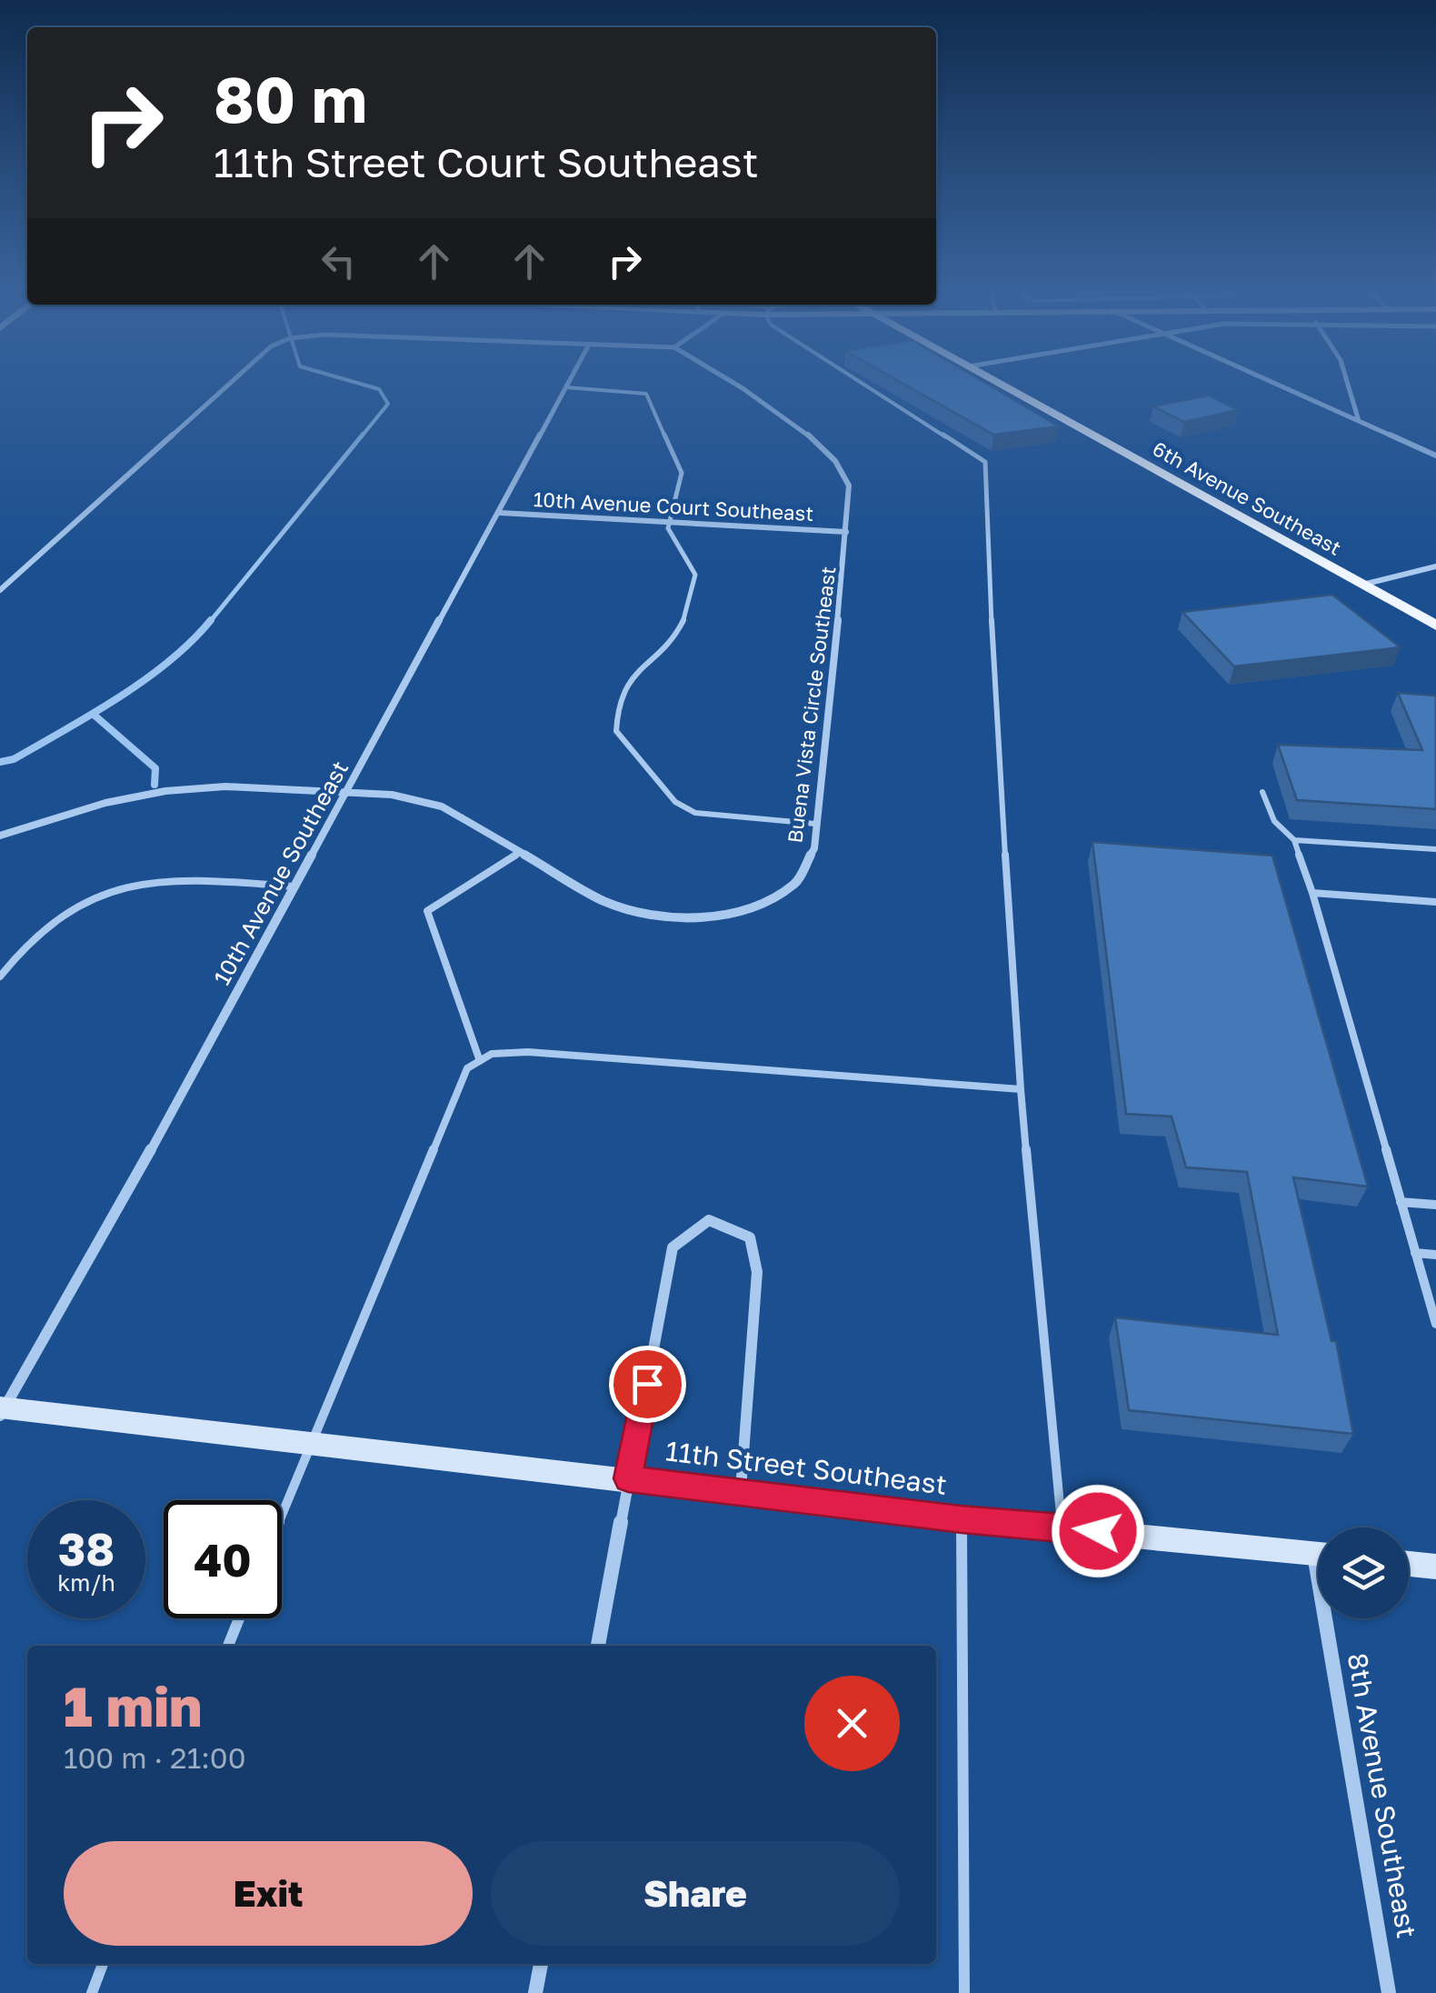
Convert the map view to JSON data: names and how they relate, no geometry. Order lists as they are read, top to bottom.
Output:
{
  "streets": {
    "main road": ["6th Avenue Southeast"],
    "street": [
      "10th Avenue Court Southeast",
      "Buena Vista Circle Southeast",
      "10th Avenue Southeast",
      "11th Street Southeast",
      "8th Avenue Southeast"
    ]
  },
  "crossings": [
    ["10th Avenue Court Southeast", "Buena Vista Circle Southeast"],
    ["10th Avenue Court Southeast", "10th Avenue Southeast"],
    ["Buena Vista Circle Southeast", "10th Avenue Southeast"],
    ["10th Avenue Southeast", "11th Street Southeast"]
  ],
  "page": {
    "turn": ["80 m", "11th Street Court Southeast"],
    "speed": "38 km/h",
    "limit": "40",
    "heading": ["1 min", "100 m · 21:00"],
    "buttons": ["Exit", "Share"]
  }
}
